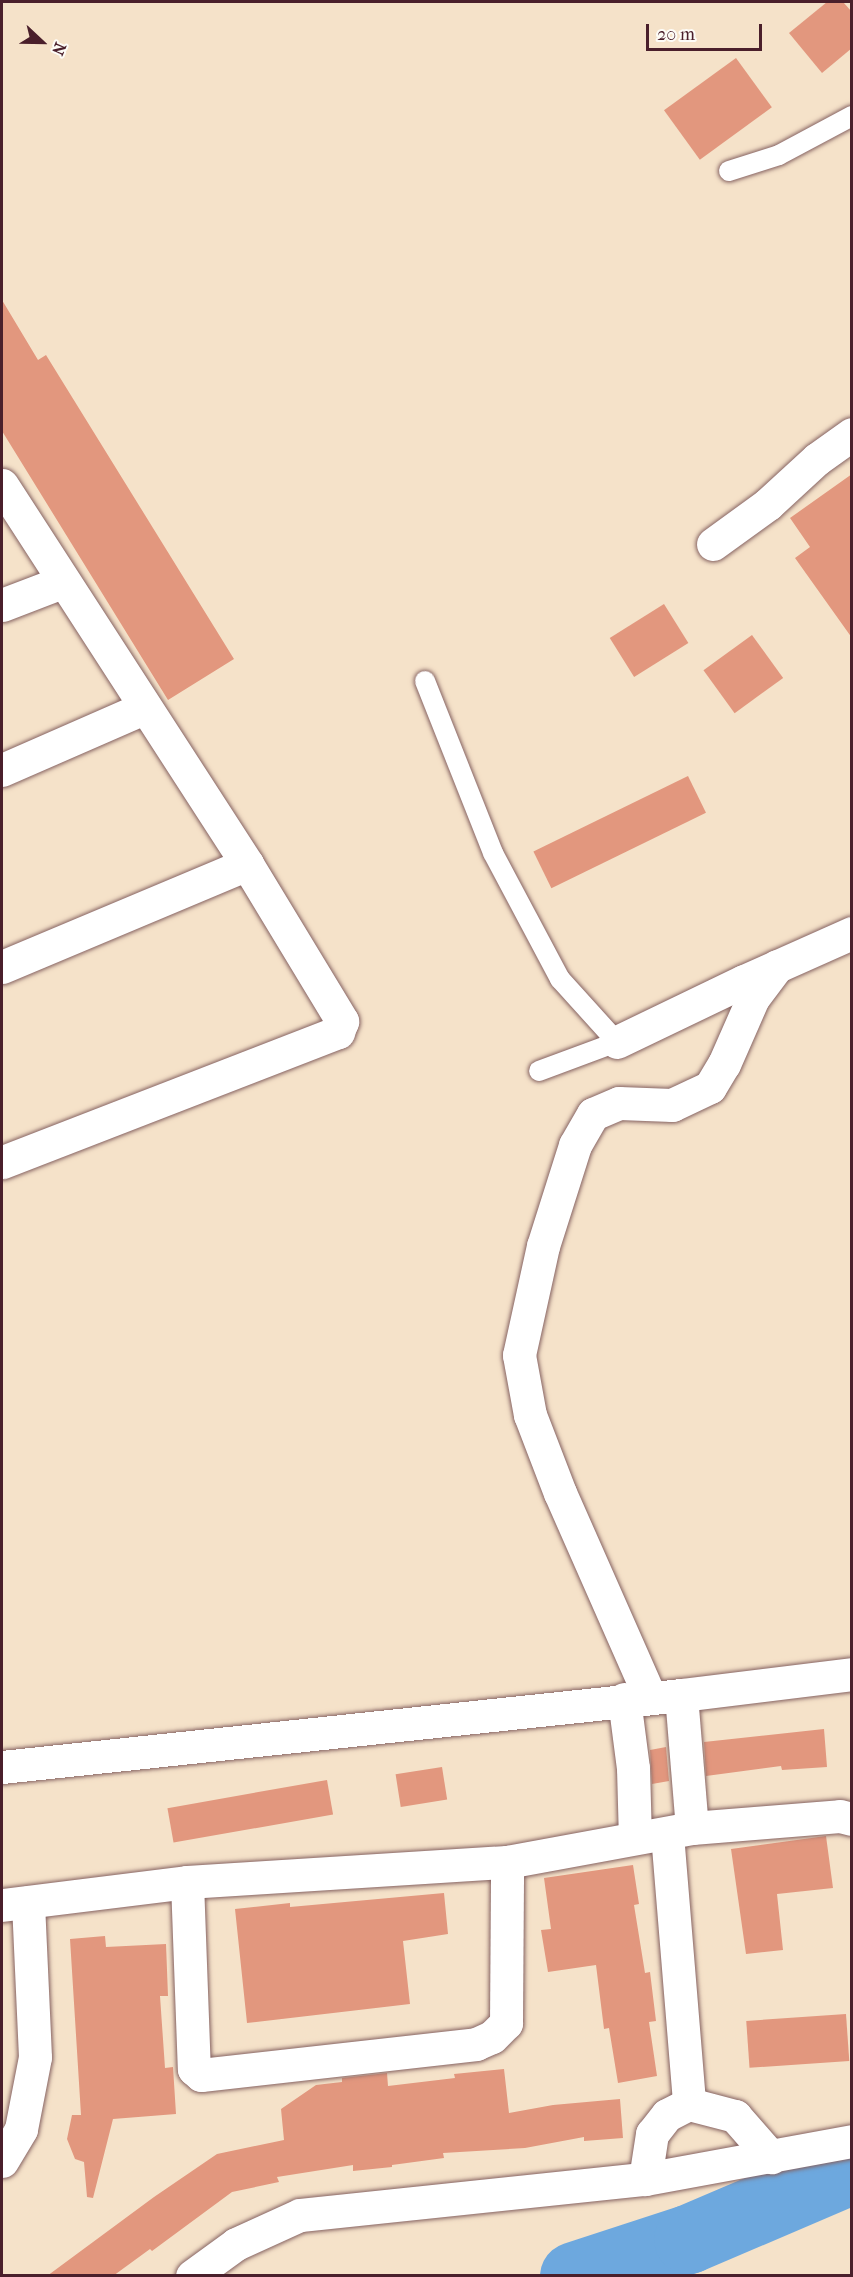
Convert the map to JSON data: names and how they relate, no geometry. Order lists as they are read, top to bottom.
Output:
{
  "scale_bar": "20 m",
  "north": "right"
}
